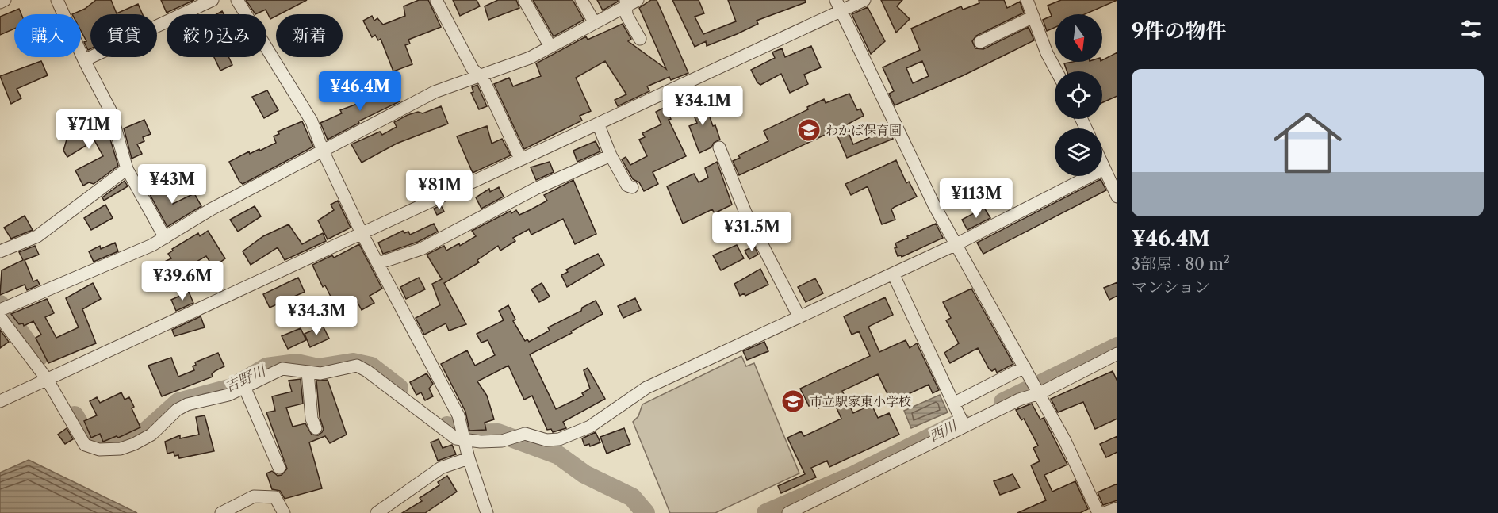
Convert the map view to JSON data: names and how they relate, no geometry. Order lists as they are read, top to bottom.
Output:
{
  "water": ["吉野川", "西川"],
  "places": {
    "school or university": ["わかば保育園", "市立駅家東小学校"]
  },
  "north": "bottom",
  "page": {
    "heading": "9件の物件",
    "chip": [
      "購入",
      "賃貸",
      "絞り込み",
      "新着"
    ],
    "list": [
      {
        "name": "¥46.4M",
        "note": "3部屋 · 80 m² · マンション"
      }
    ],
    "price": [
      "¥46.4M",
      "¥34.1M",
      "¥71M",
      "¥43M",
      "¥81M",
      "¥113M",
      "¥31.5M",
      "¥39.6M",
      "¥34.3M"
    ]
  }
}
